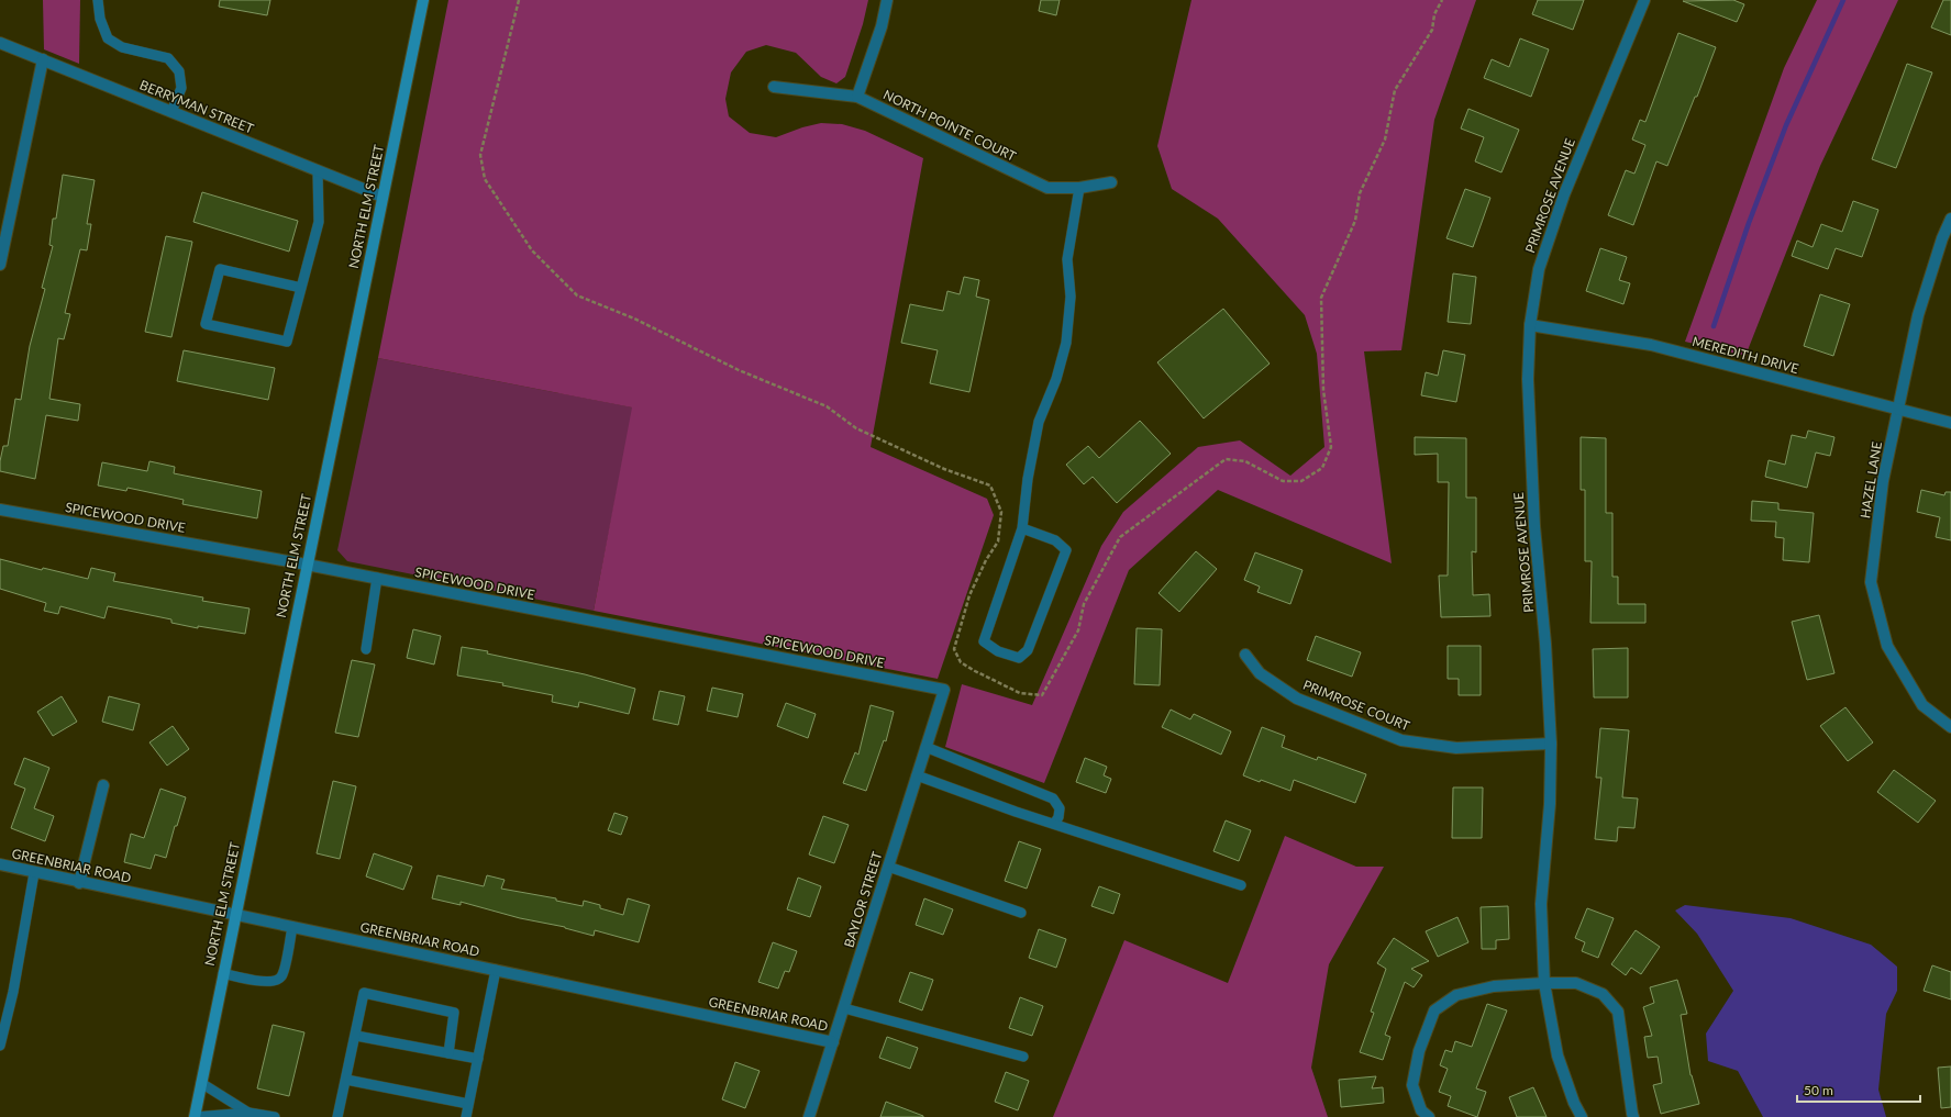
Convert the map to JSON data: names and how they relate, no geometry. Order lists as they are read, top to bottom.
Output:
{
  "streets": {
    "main road": ["NORTH ELM STREET"],
    "street": [
      "BERRYMAN STREET",
      "NORTH POINTE COURT",
      "PRIMROSE AVENUE",
      "MEREDITH DRIVE",
      "HAZEL LANE",
      "SPICEWOOD DRIVE",
      "PRIMROSE COURT",
      "GREENBRIAR ROAD",
      "BAYLOR STREET"
    ]
  },
  "crossings": [
    ["BERRYMAN STREET", "NORTH ELM STREET"],
    ["PRIMROSE AVENUE", "MEREDITH DRIVE"],
    ["PRIMROSE AVENUE", "PRIMROSE COURT"],
    ["NORTH ELM STREET", "SPICEWOOD DRIVE"],
    ["NORTH ELM STREET", "GREENBRIAR ROAD"],
    ["MEREDITH DRIVE", "HAZEL LANE"],
    ["SPICEWOOD DRIVE", "BAYLOR STREET"],
    ["GREENBRIAR ROAD", "BAYLOR STREET"]
  ],
  "scale_bar": "50 m"
}
